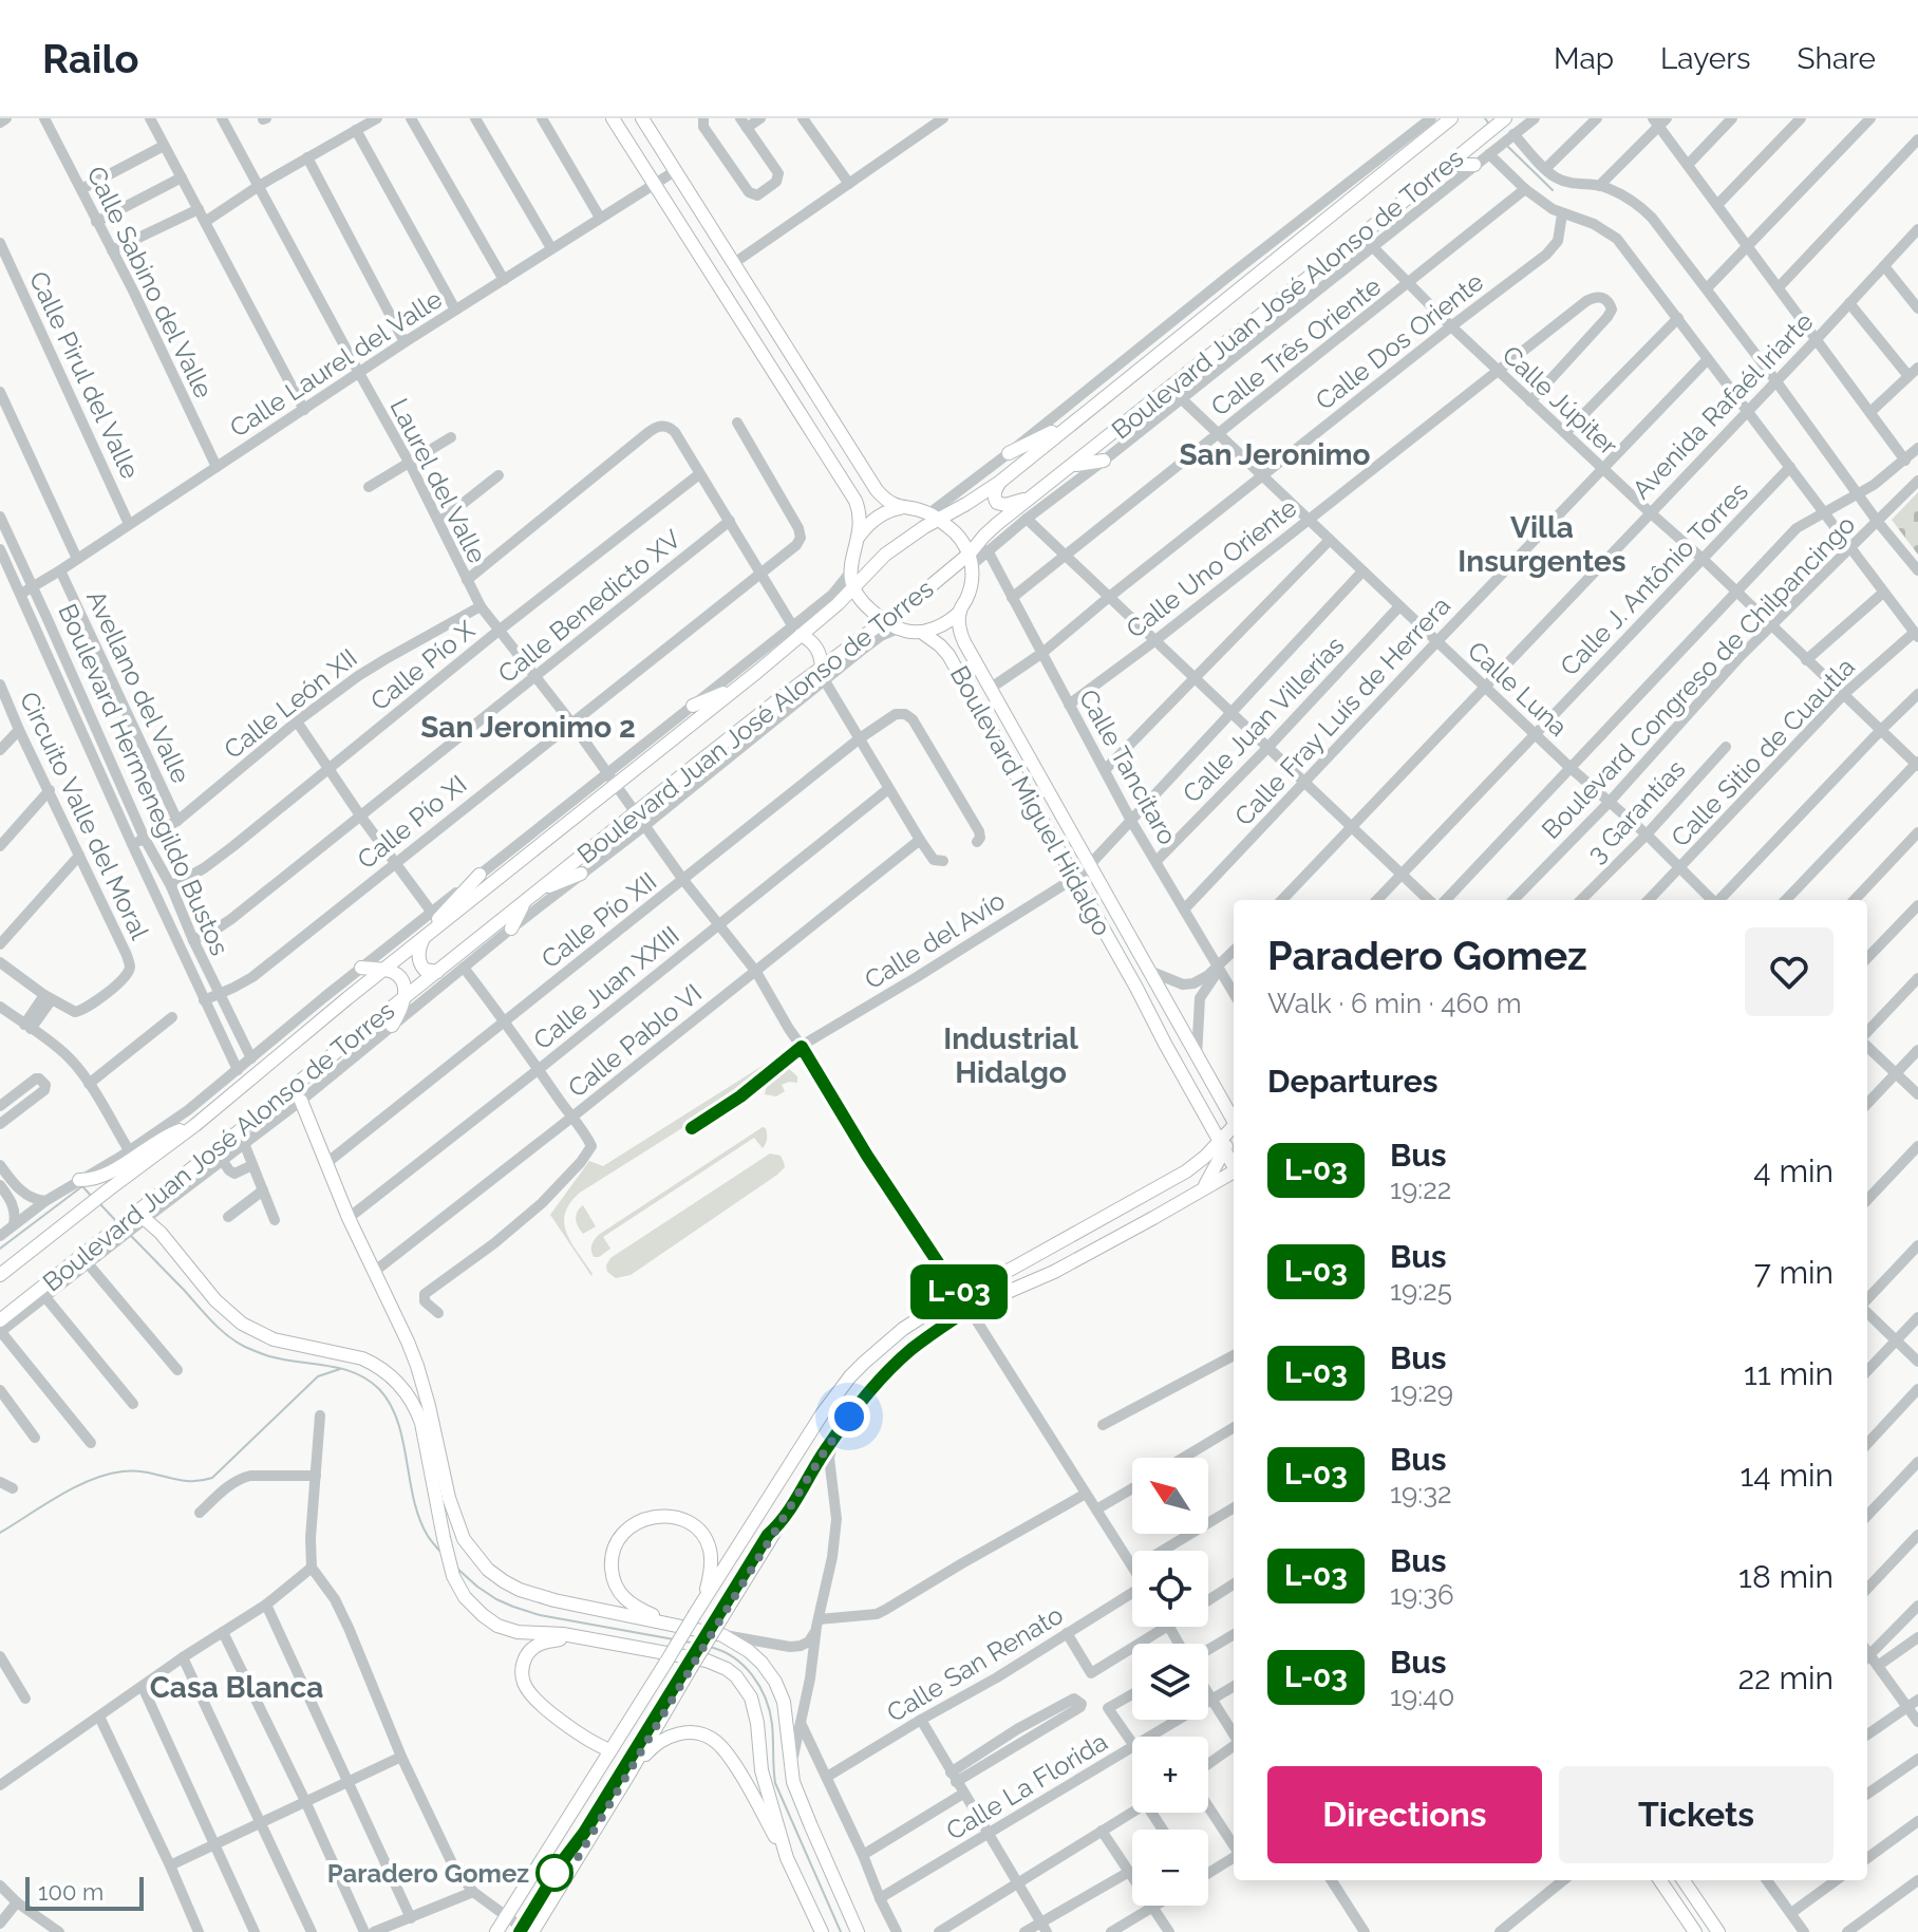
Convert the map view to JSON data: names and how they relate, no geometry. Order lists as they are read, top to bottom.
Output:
{
  "streets": {
    "main road": ["Boulevard Juan José Alonso de Torres", "Boulevard Miguel Hidalgo"],
    "street": [
      "Calle Sabino del Valle",
      "Calle Dos Oriente",
      "Calle Três Oriente",
      "Calle Laurel del Valle",
      "Calle Pirul del Valle",
      "Calle Júpiter",
      "Avenida Rafaél Iriarte",
      "Laurel del Valle",
      "Calle Uno Oriente",
      "Calle J. Antônio Torres",
      "Calle Benedicto XV",
      "Calle Pío X",
      "Boulevard Congreso de Chilpancingo",
      "Avellano del Valle",
      "Calle Luna",
      "Calle León XII",
      "Calle Fray Luís de Herrera",
      "Calle Juan Villerías",
      "Calle Sitio de Cuautla",
      "Calle Tancítaro",
      "Boulevard Hermenegildo Bustos",
      "3 Garantías",
      "Circuito Valle del Moral",
      "Calle Pío XI",
      "Calle Pío XII",
      "Calle del Avío",
      "Calle Juan XXIII",
      "Calle Pablo VI",
      "Calle San Renato",
      "Calle La Florida"
    ]
  },
  "crossings": [
    ["Calle Sabino del Valle", "Calle Laurel del Valle"],
    ["Boulevard Juan José Alonso de Torres", "Calle Júpiter"],
    ["Boulevard Juan José Alonso de Torres", "Laurel del Valle"],
    ["Boulevard Juan José Alonso de Torres", "Calle Luna"],
    ["Boulevard Juan José Alonso de Torres", "Calle Tancítaro"],
    ["Boulevard Juan José Alonso de Torres", "Boulevard Hermenegildo Bustos"],
    ["Boulevard Juan José Alonso de Torres", "Boulevard Miguel Hidalgo"],
    ["Calle Dos Oriente", "Calle Júpiter"],
    ["Calle Dos Oriente", "Calle Luna"],
    ["Calle Dos Oriente", "Calle Tancítaro"],
    ["Calle Dos Oriente", "Boulevard Miguel Hidalgo"],
    ["Calle Três Oriente", "Calle Júpiter"],
    ["Calle Três Oriente", "Calle Luna"],
    ["Calle Três Oriente", "Calle Tancítaro"],
    ["Calle Laurel del Valle", "Calle Pirul del Valle"],
    ["Calle Laurel del Valle", "Laurel del Valle"],
    ["Calle Laurel del Valle", "Avellano del Valle"],
    ["Calle Laurel del Valle", "Boulevard Hermenegildo Bustos"],
    ["Calle Júpiter", "Avenida Rafaél Iriarte"],
    ["Calle Júpiter", "Calle Uno Oriente"],
    ["Calle Júpiter", "Calle J. Antônio Torres"],
    ["Calle Júpiter", "Boulevard Congreso de Chilpancingo"],
    ["Calle Júpiter", "Calle Fray Luís de Herrera"],
    ["Calle Júpiter", "Calle Sitio de Cuautla"],
    ["Avenida Rafaél Iriarte", "Calle Luna"],
    ["Laurel del Valle", "Calle Benedicto XV"],
    ["Laurel del Valle", "Calle Pío X"],
    ["Laurel del Valle", "Calle León XII"],
    ["Laurel del Valle", "Calle Pío XI"],
    ["Laurel del Valle", "Calle Pío XII"],
    ["Laurel del Valle", "Calle del Avío"],
    ["Laurel del Valle", "Calle Juan XXIII"],
    ["Laurel del Valle", "Calle Pablo VI"],
    ["Calle Uno Oriente", "Calle Luna"],
    ["Calle Uno Oriente", "Calle Tancítaro"],
    ["Calle J. Antônio Torres", "Calle Luna"],
    ["Calle Benedicto XV", "Boulevard Hermenegildo Bustos"],
    ["Calle Pío X", "Boulevard Hermenegildo Bustos"],
    ["Boulevard Congreso de Chilpancingo", "Calle Luna"],
    ["Avellano del Valle", "Calle León XII"],
    ["Calle Luna", "Calle Fray Luís de Herrera"],
    ["Calle Luna", "Calle Juan Villerías"],
    ["Calle Luna", "Calle Sitio de Cuautla"],
    ["Calle Luna", "3 Garantías"],
    ["Calle Luna", "Calle del Avío"],
    ["Calle León XII", "Boulevard Hermenegildo Bustos"],
    ["Calle Fray Luís de Herrera", "Calle Tancítaro"],
    ["Calle Juan Villerías", "Calle Tancítaro"],
    ["Calle Tancítaro", "Calle del Avío"],
    ["Boulevard Hermenegildo Bustos", "Calle Pío XI"],
    ["Boulevard Miguel Hidalgo", "Calle del Avío"]
  ],
  "districts": [
    "San Jeronimo",
    "Villa Insurgentes",
    "San Jeronimo 2",
    "Industrial Hidalgo",
    "Casa Blanca"
  ],
  "places": ["Paradero Gomez"],
  "lines": ["bus line L-03"],
  "scale_bar": "100 m",
  "north": "top left",
  "page": {
    "header": "Railo",
    "nav": ["Map", "Layers", "Share"],
    "on_map": "L-03",
    "heading": [
      ["Paradero Gomez", "Walk · 6 min · 460 m"],
      "Departures"
    ],
    "list": [
      {
        "mark": "L-03",
        "name": "Bus",
        "note": "19:22",
        "value": "4 min"
      },
      {
        "mark": "L-03",
        "name": "Bus",
        "note": "19:25",
        "value": "7 min"
      },
      {
        "mark": "L-03",
        "name": "Bus",
        "note": "19:29",
        "value": "11 min"
      },
      {
        "mark": "L-03",
        "name": "Bus",
        "note": "19:32",
        "value": "14 min"
      },
      {
        "mark": "L-03",
        "name": "Bus",
        "note": "19:36",
        "value": "18 min"
      },
      {
        "mark": "L-03",
        "name": "Bus",
        "note": "19:40",
        "value": "22 min"
      }
    ],
    "map_buttons": ["+", "−"],
    "buttons": ["Directions", "Tickets"],
    "scale": "100 m"
  }
}
